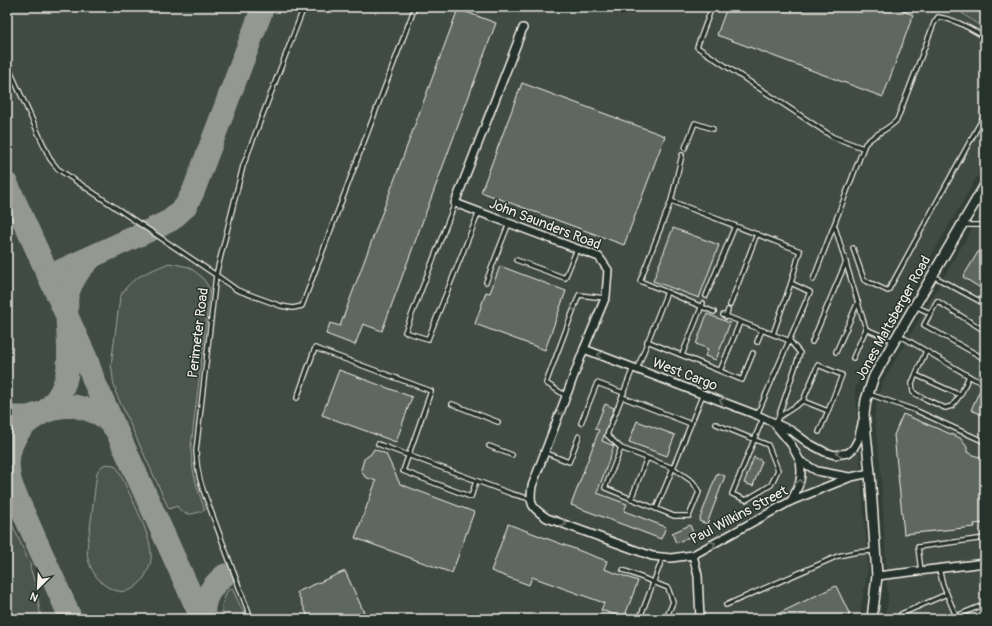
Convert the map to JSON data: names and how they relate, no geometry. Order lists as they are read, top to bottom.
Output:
{
  "streets": {
    "street": [
      "John Saunders Road",
      "Jones Maltsberger Road",
      "West Cargo",
      "Paul Wilkins Street"
    ],
    "lane": ["Perimeter Road"]
  },
  "crossings": [
    ["John Saunders Road", "West Cargo"],
    ["John Saunders Road", "Paul Wilkins Street"],
    ["Jones Maltsberger Road", "West Cargo"],
    ["Jones Maltsberger Road", "Paul Wilkins Street"],
    ["West Cargo", "Paul Wilkins Street"]
  ],
  "one_way": ["Paul Wilkins Street"],
  "north": "bottom left"
}
